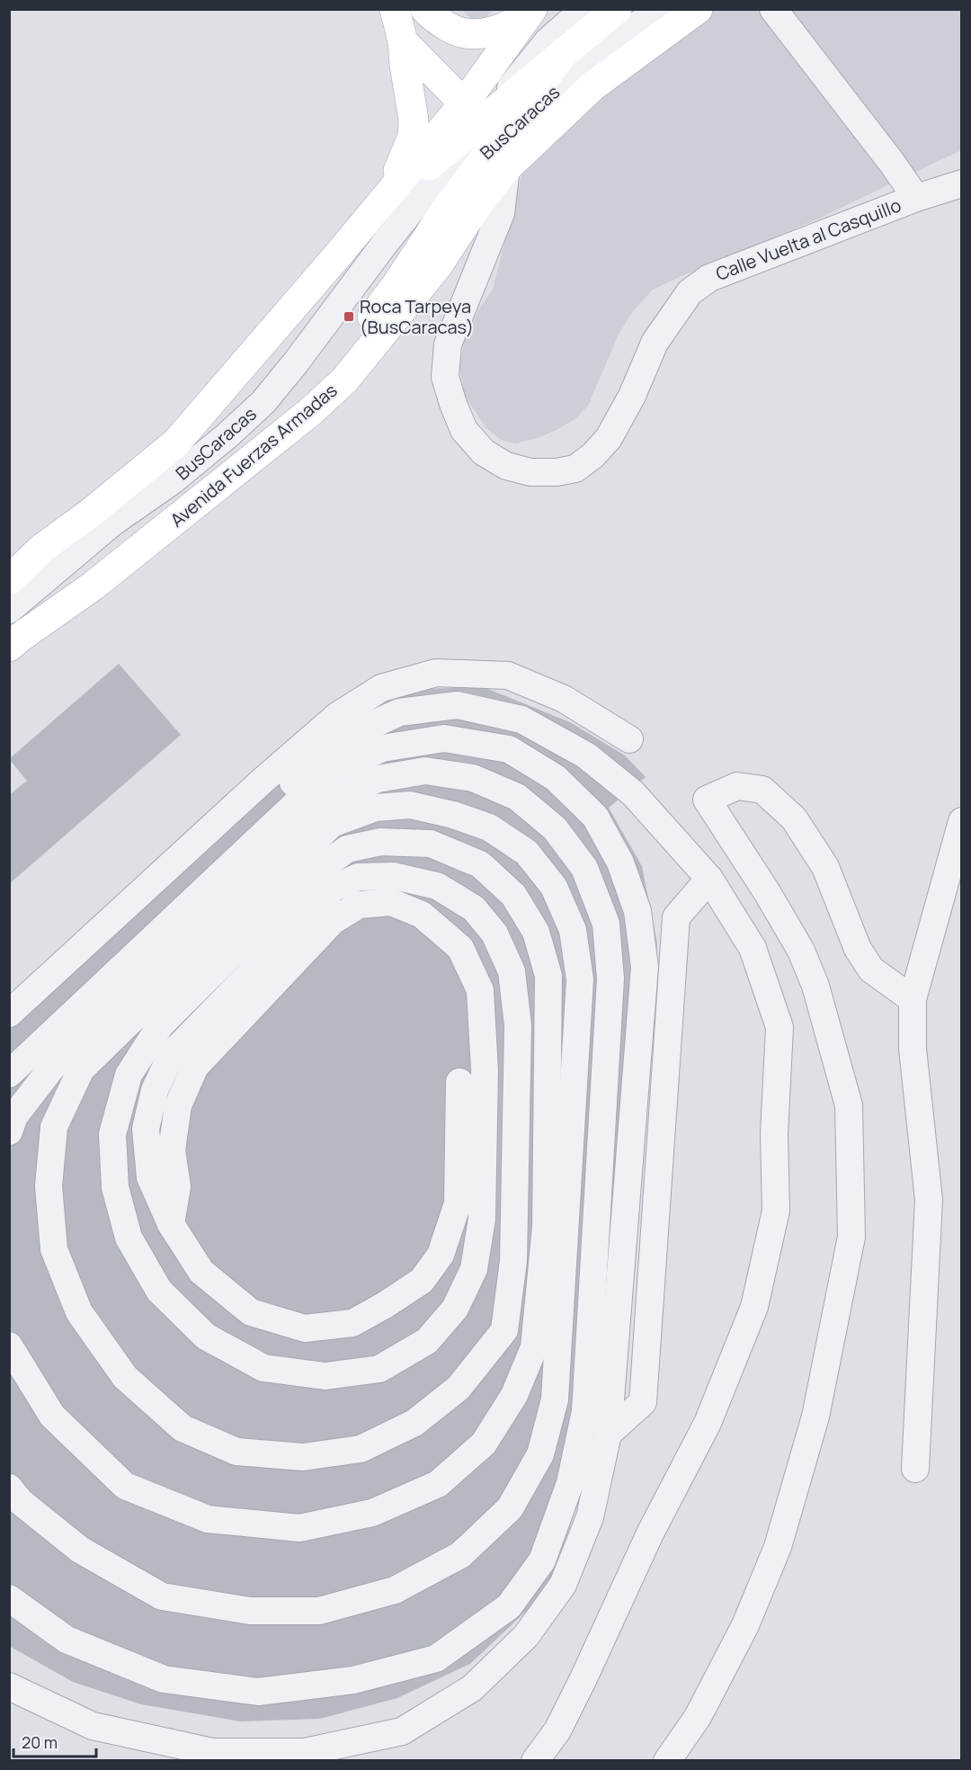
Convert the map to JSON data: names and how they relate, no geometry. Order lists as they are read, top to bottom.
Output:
{
  "streets": {
    "main road": ["Avenida Fuerzas Armadas"],
    "street": ["BusCaracas", "Calle Vuelta al Casquillo"]
  },
  "crossings": [
    ["BusCaracas", "Calle Vuelta al Casquillo"],
    ["BusCaracas", "Avenida Fuerzas Armadas"],
    ["Calle Vuelta al Casquillo", "Avenida Fuerzas Armadas"]
  ],
  "places": {
    "transit": ["Roca Tarpeya (BusCaracas)"]
  },
  "scale_bar": "20 m"
}
